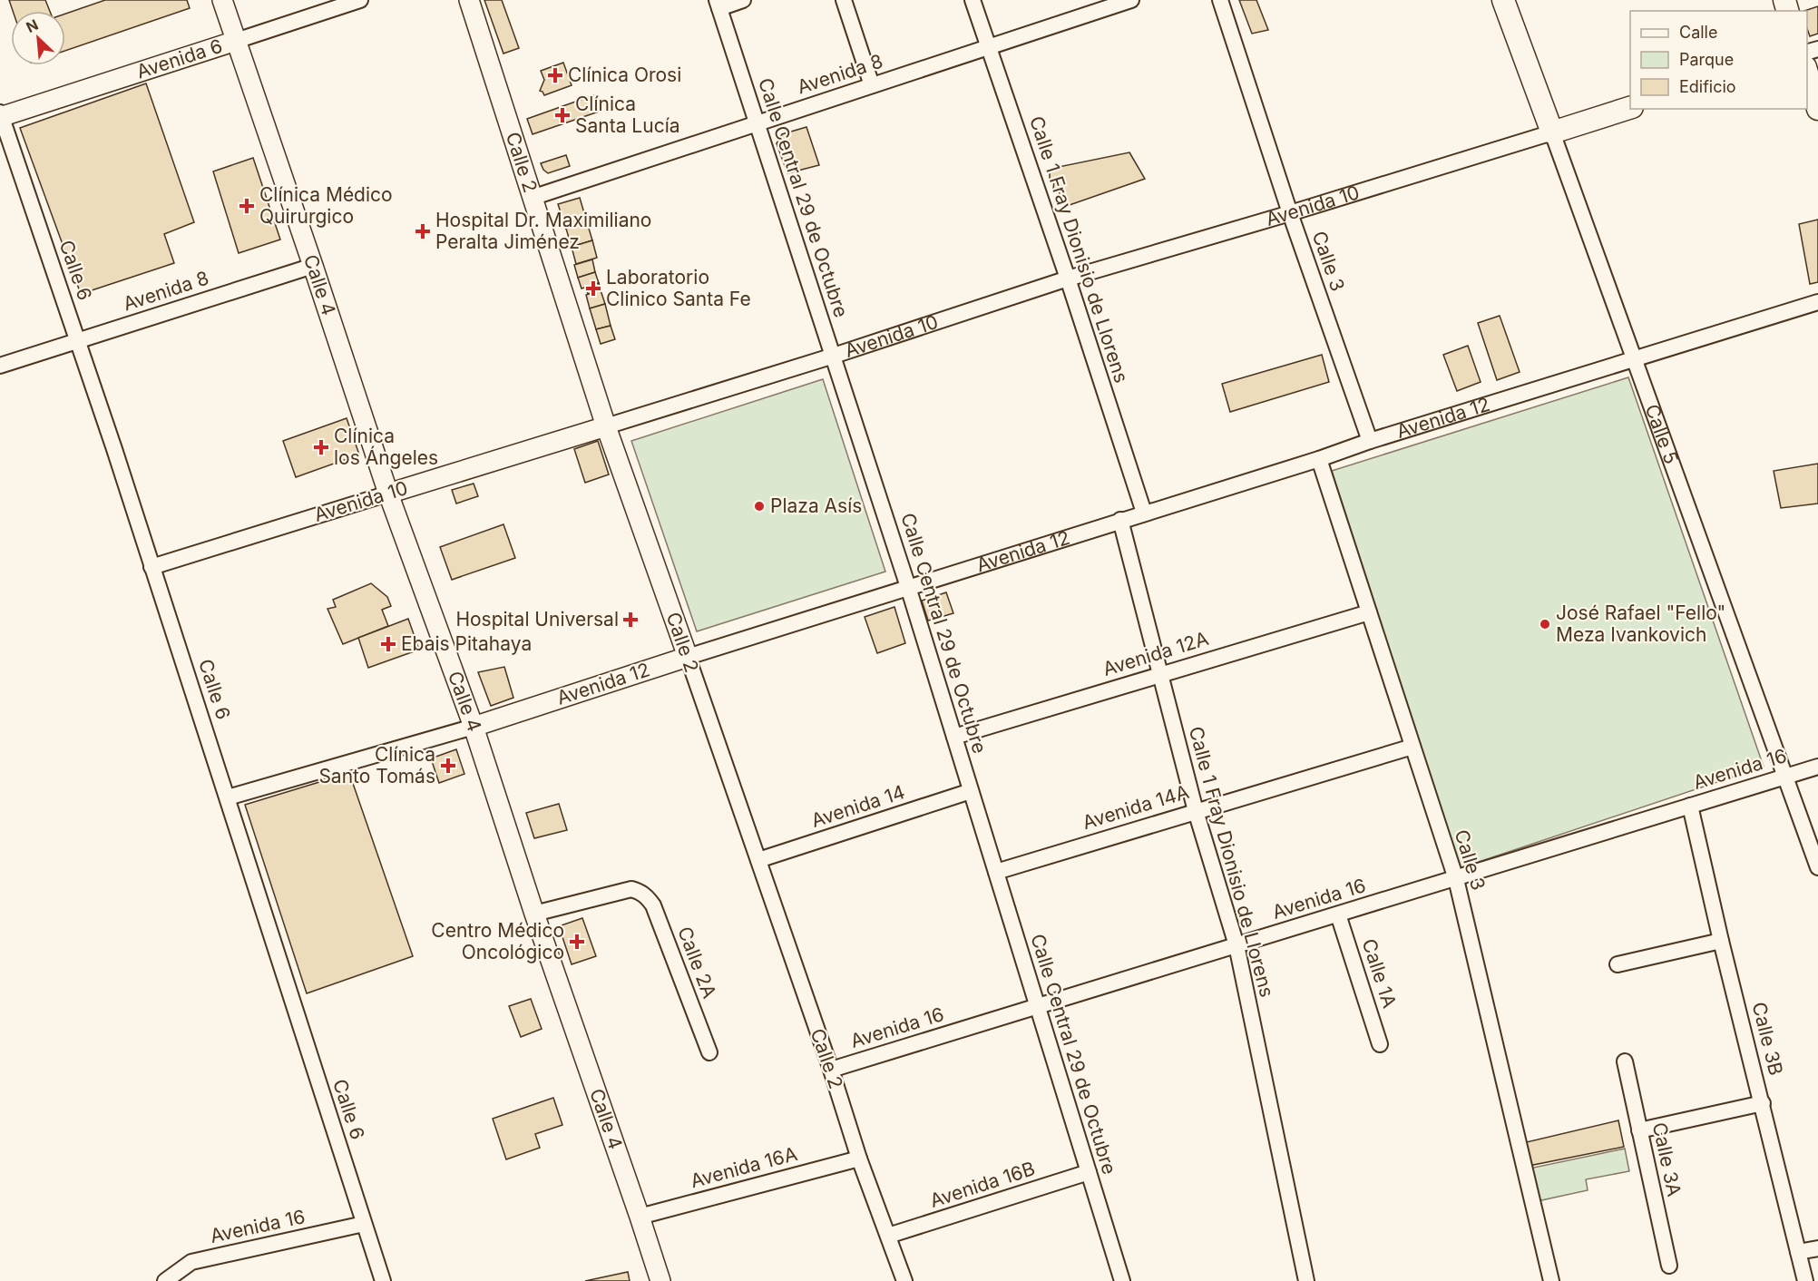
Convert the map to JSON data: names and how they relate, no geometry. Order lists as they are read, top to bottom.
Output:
{
  "streets": {
    "main road": ["Avenida 10", "Calle 5"],
    "street": [
      "Avenida 6",
      "Avenida 8",
      "Calle 2",
      "Calle Central 29 de Octubre",
      "Calle 1 Fray Dionisio de Llorens",
      "Calle 3",
      "Calle 6",
      "Calle 4",
      "Avenida 12",
      "Avenida 12A",
      "Avenida 16",
      "Avenida 14",
      "Avenida 14A",
      "Calle 2A",
      "Calle 1A",
      "Calle 3B",
      "Calle 3A",
      "Avenida 16A",
      "Avenida 16B"
    ]
  },
  "crossings": [
    ["Avenida 6", "Calle 6"],
    ["Avenida 6", "Calle 4"],
    ["Avenida 8", "Calle 2"],
    ["Avenida 8", "Calle Central 29 de Octubre"],
    ["Avenida 8", "Calle 1 Fray Dionisio de Llorens"],
    ["Avenida 8", "Calle 6"],
    ["Avenida 8", "Calle 4"],
    ["Calle 2", "Avenida 10"],
    ["Calle 2", "Avenida 12"],
    ["Calle 2", "Avenida 16"],
    ["Calle 2", "Avenida 14"],
    ["Calle 2", "Avenida 16A"],
    ["Calle 2", "Avenida 16B"],
    ["Calle Central 29 de Octubre", "Avenida 10"],
    ["Calle Central 29 de Octubre", "Avenida 12"],
    ["Calle Central 29 de Octubre", "Avenida 12A"],
    ["Calle Central 29 de Octubre", "Avenida 16"],
    ["Calle Central 29 de Octubre", "Avenida 14"],
    ["Calle Central 29 de Octubre", "Avenida 14A"],
    ["Calle Central 29 de Octubre", "Avenida 16B"],
    ["Avenida 10", "Calle 1 Fray Dionisio de Llorens"],
    ["Avenida 10", "Calle 3"],
    ["Avenida 10", "Calle 6"],
    ["Avenida 10", "Calle 4"],
    ["Avenida 10", "Calle 5"],
    ["Calle 1 Fray Dionisio de Llorens", "Avenida 12"],
    ["Calle 1 Fray Dionisio de Llorens", "Avenida 12A"],
    ["Calle 1 Fray Dionisio de Llorens", "Avenida 16"],
    ["Calle 1 Fray Dionisio de Llorens", "Avenida 14A"],
    ["Calle 3", "Avenida 12"],
    ["Calle 3", "Avenida 12A"],
    ["Calle 3", "Avenida 16"],
    ["Calle 3", "Avenida 14A"],
    ["Calle 6", "Avenida 12"],
    ["Calle 6", "Avenida 16"],
    ["Calle 4", "Avenida 12"],
    ["Calle 4", "Calle 2A"],
    ["Calle 4", "Avenida 16A"],
    ["Avenida 12", "Calle 5"],
    ["Calle 5", "Avenida 16"],
    ["Avenida 16", "Calle 1A"],
    ["Avenida 16", "Calle 3B"]
  ],
  "places": {
    "health": [
      "Clínica Orosi",
      "Clínica Santa Lucía",
      "Clínica Médico Quirurgico",
      "Hospital Dr. Maximiliano Peralta Jiménez",
      "Laboratorio Clinico Santa Fe",
      "Clínica los Ángeles",
      "Hospital Universal",
      "Ebais Pitahaya",
      "Clínica Santo Tomás",
      "Centro Médico Oncológico"
    ],
    "other": ["Plaza Asís", "José Rafael \"Fello\" Meza Ivankovich"]
  },
  "legend": ["Calle", "Parque", "Edificio"],
  "north": "top left"
}
